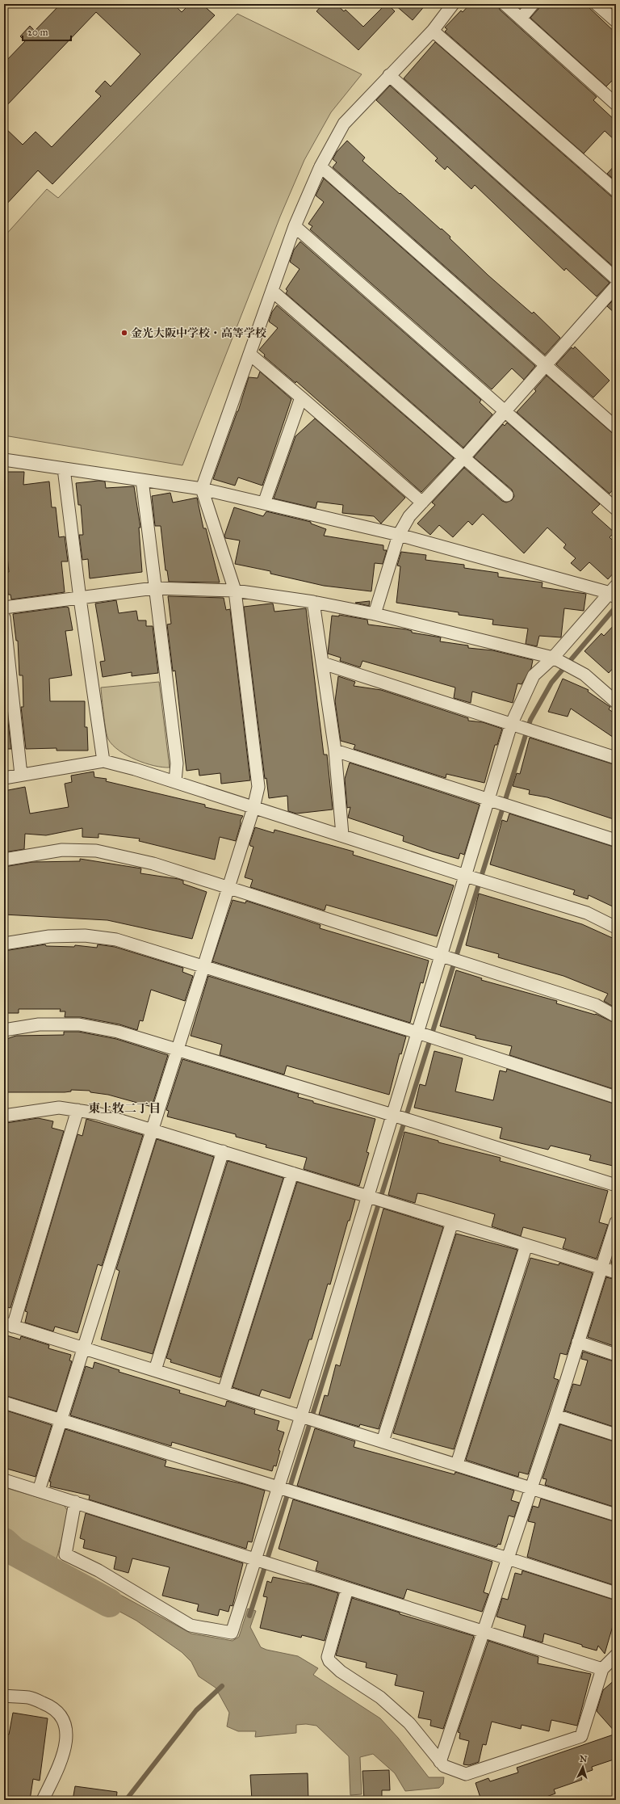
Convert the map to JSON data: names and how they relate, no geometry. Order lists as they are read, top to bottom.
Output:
{
  "districts": ["東上牧二丁目"],
  "places": ["金光大阪中学校・高等学校"],
  "scale_bar": "20 m",
  "north": "top"
}
